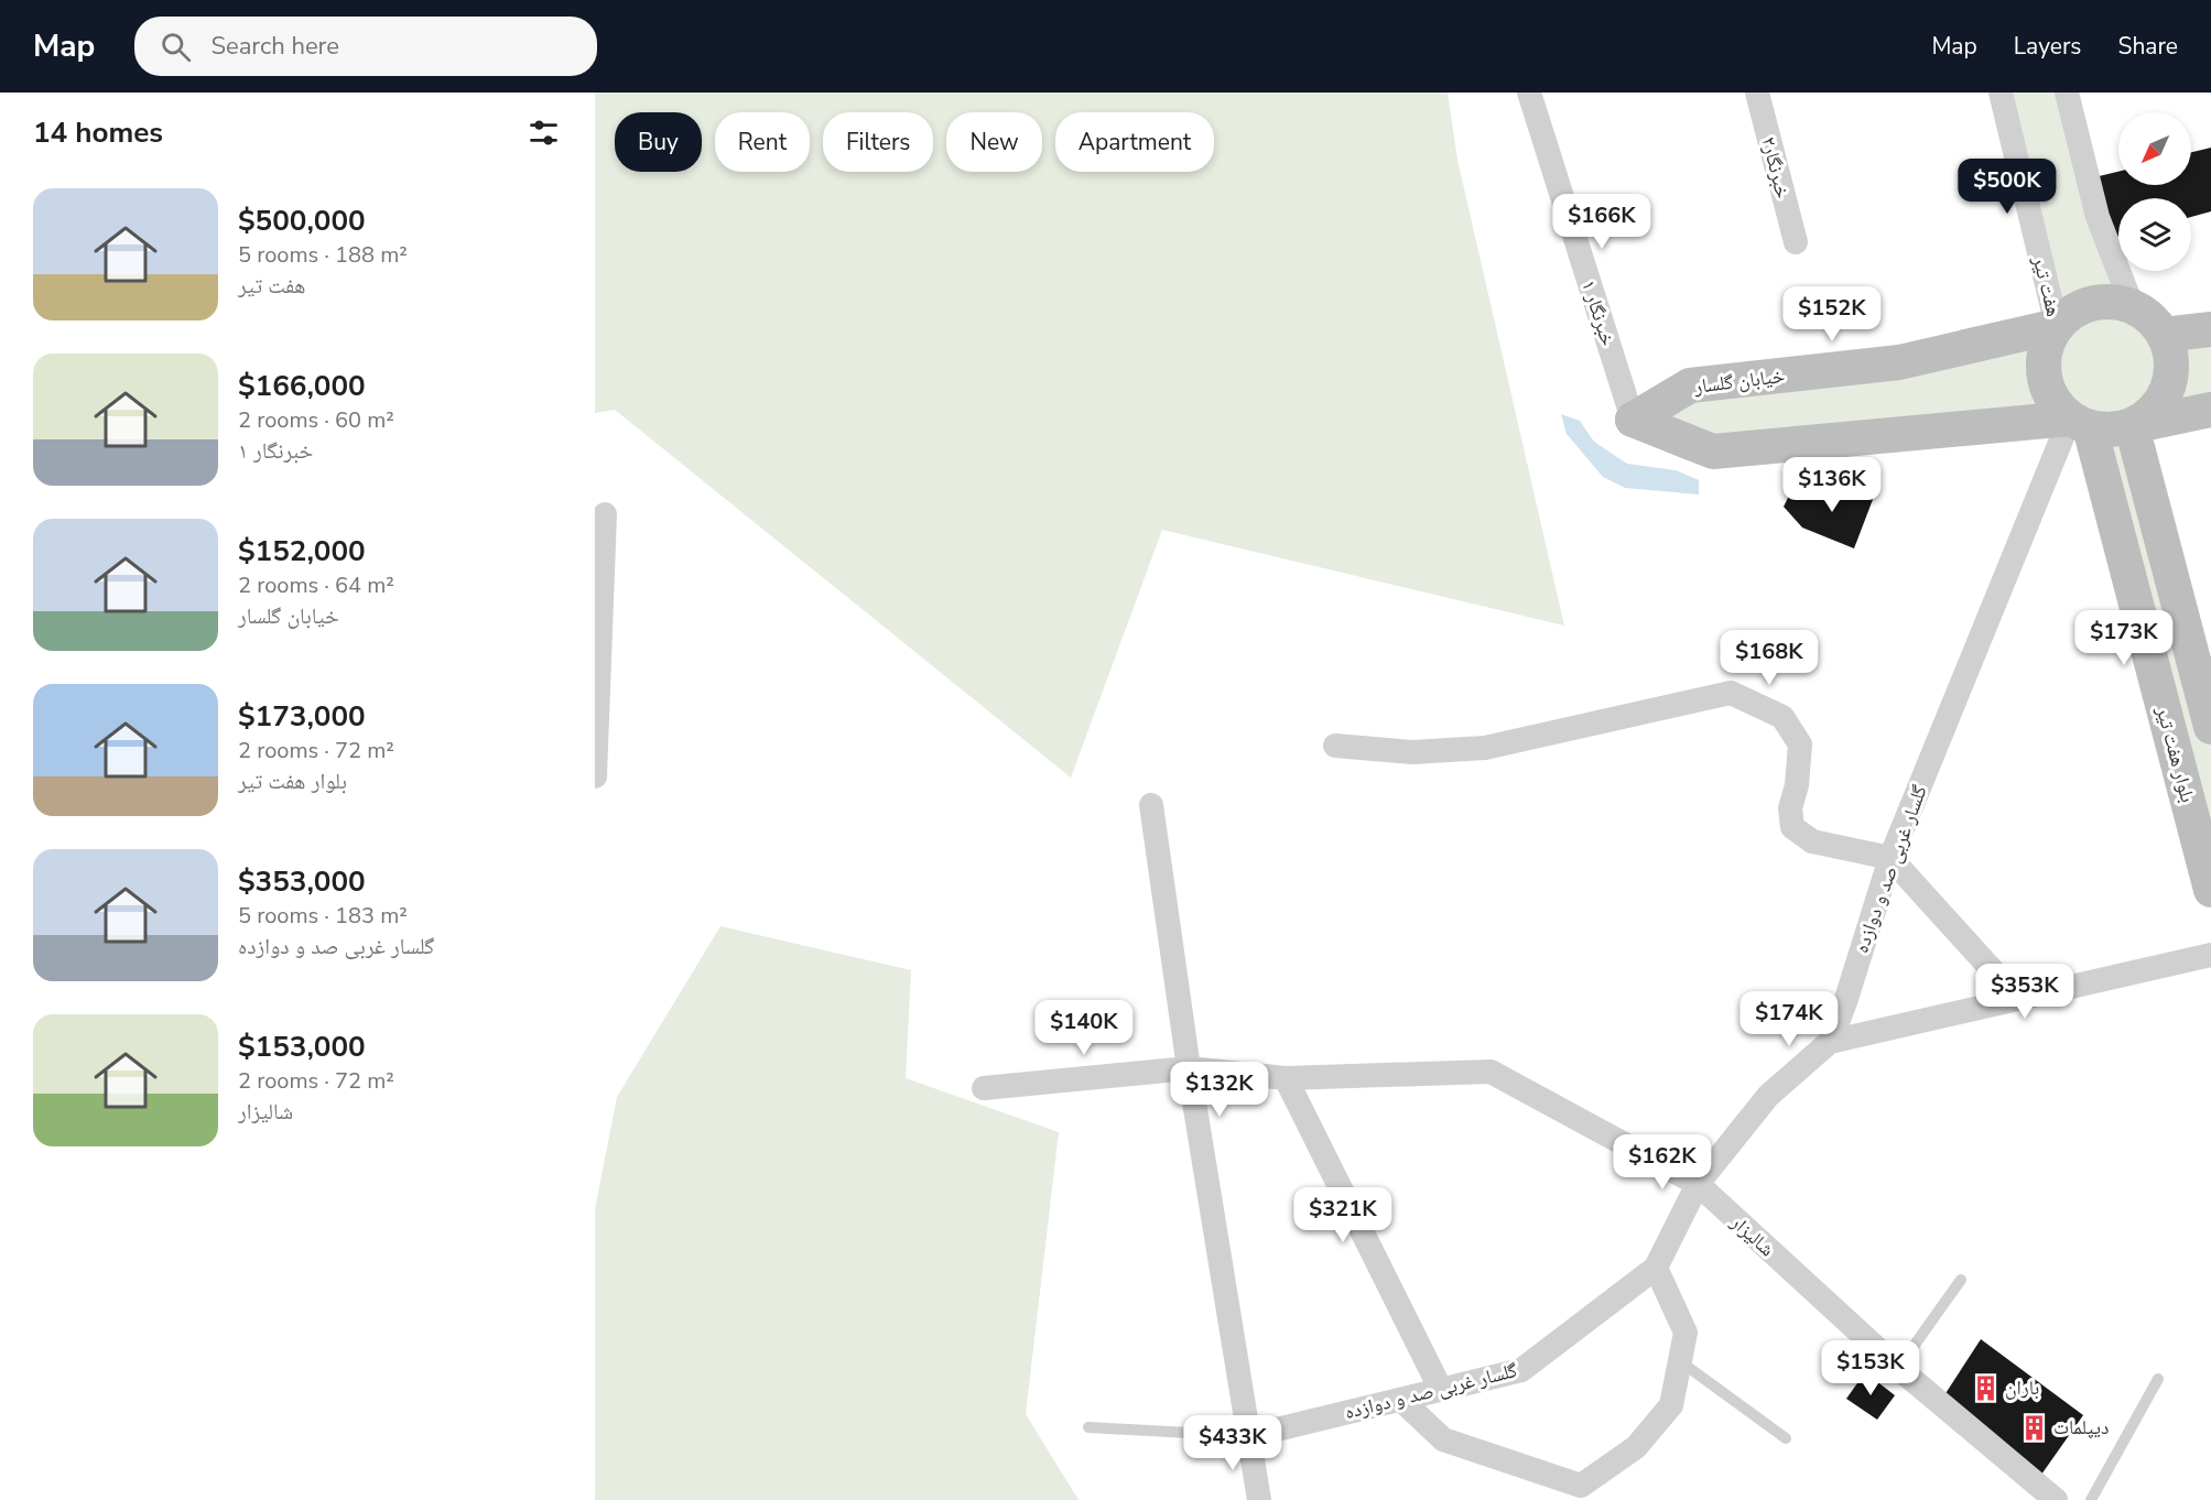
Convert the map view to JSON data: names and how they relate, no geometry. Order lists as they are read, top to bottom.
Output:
{
  "streets": {
    "street": [
      "خبرنگار۲",
      "هفت تیر",
      "خبرنگار ۱",
      "خیابان گلسار",
      "بلوار هفت تیر",
      "گلسار غربی صد و دوازده",
      "شالیزار"
    ]
  },
  "crossings": [
    ["هفت تیر", "خیابان گلسار"],
    ["هفت تیر", "بلوار هفت تیر"],
    ["هفت تیر", "گلسار غربی صد و دوازده"],
    ["خبرنگار ۱", "خیابان گلسار"],
    ["خیابان گلسار", "بلوار هفت تیر"],
    ["خیابان گلسار", "گلسار غربی صد و دوازده"],
    ["بلوار هفت تیر", "گلسار غربی صد و دوازده"],
    ["گلسار غربی صد و دوازده", "شالیزار"]
  ],
  "places": {
    "building": ["باران", "دیپلمات"]
  },
  "north": "bottom left",
  "page": {
    "header": "Map",
    "search": "Search here",
    "nav": ["Map", "Layers", "Share"],
    "heading": "14 homes",
    "chip": [
      "Buy",
      "Rent",
      "Filters",
      "New",
      "Apartment"
    ],
    "price": [
      "$500K",
      "$166K",
      "$152K",
      "$136K",
      "$173K",
      "$168K",
      "$353K",
      "$174K",
      "$140K",
      "$132K",
      "$162K",
      "$321K",
      "$153K",
      "$433K"
    ],
    "list": [
      {
        "name": "$500,000",
        "note": "5 rooms · 188 m² · هفت تیر"
      },
      {
        "name": "$166,000",
        "note": "2 rooms · 60 m² · خبرنگار ۱"
      },
      {
        "name": "$152,000",
        "note": "2 rooms · 64 m² · خیابان گلسار"
      },
      {
        "name": "$173,000",
        "note": "2 rooms · 72 m² · بلوار هفت تیر"
      },
      {
        "name": "$353,000",
        "note": "5 rooms · 183 m² · گلسار غربی صد و دوازده"
      },
      {
        "name": "$153,000",
        "note": "2 rooms · 72 m² · شالیزار"
      }
    ]
  }
}
